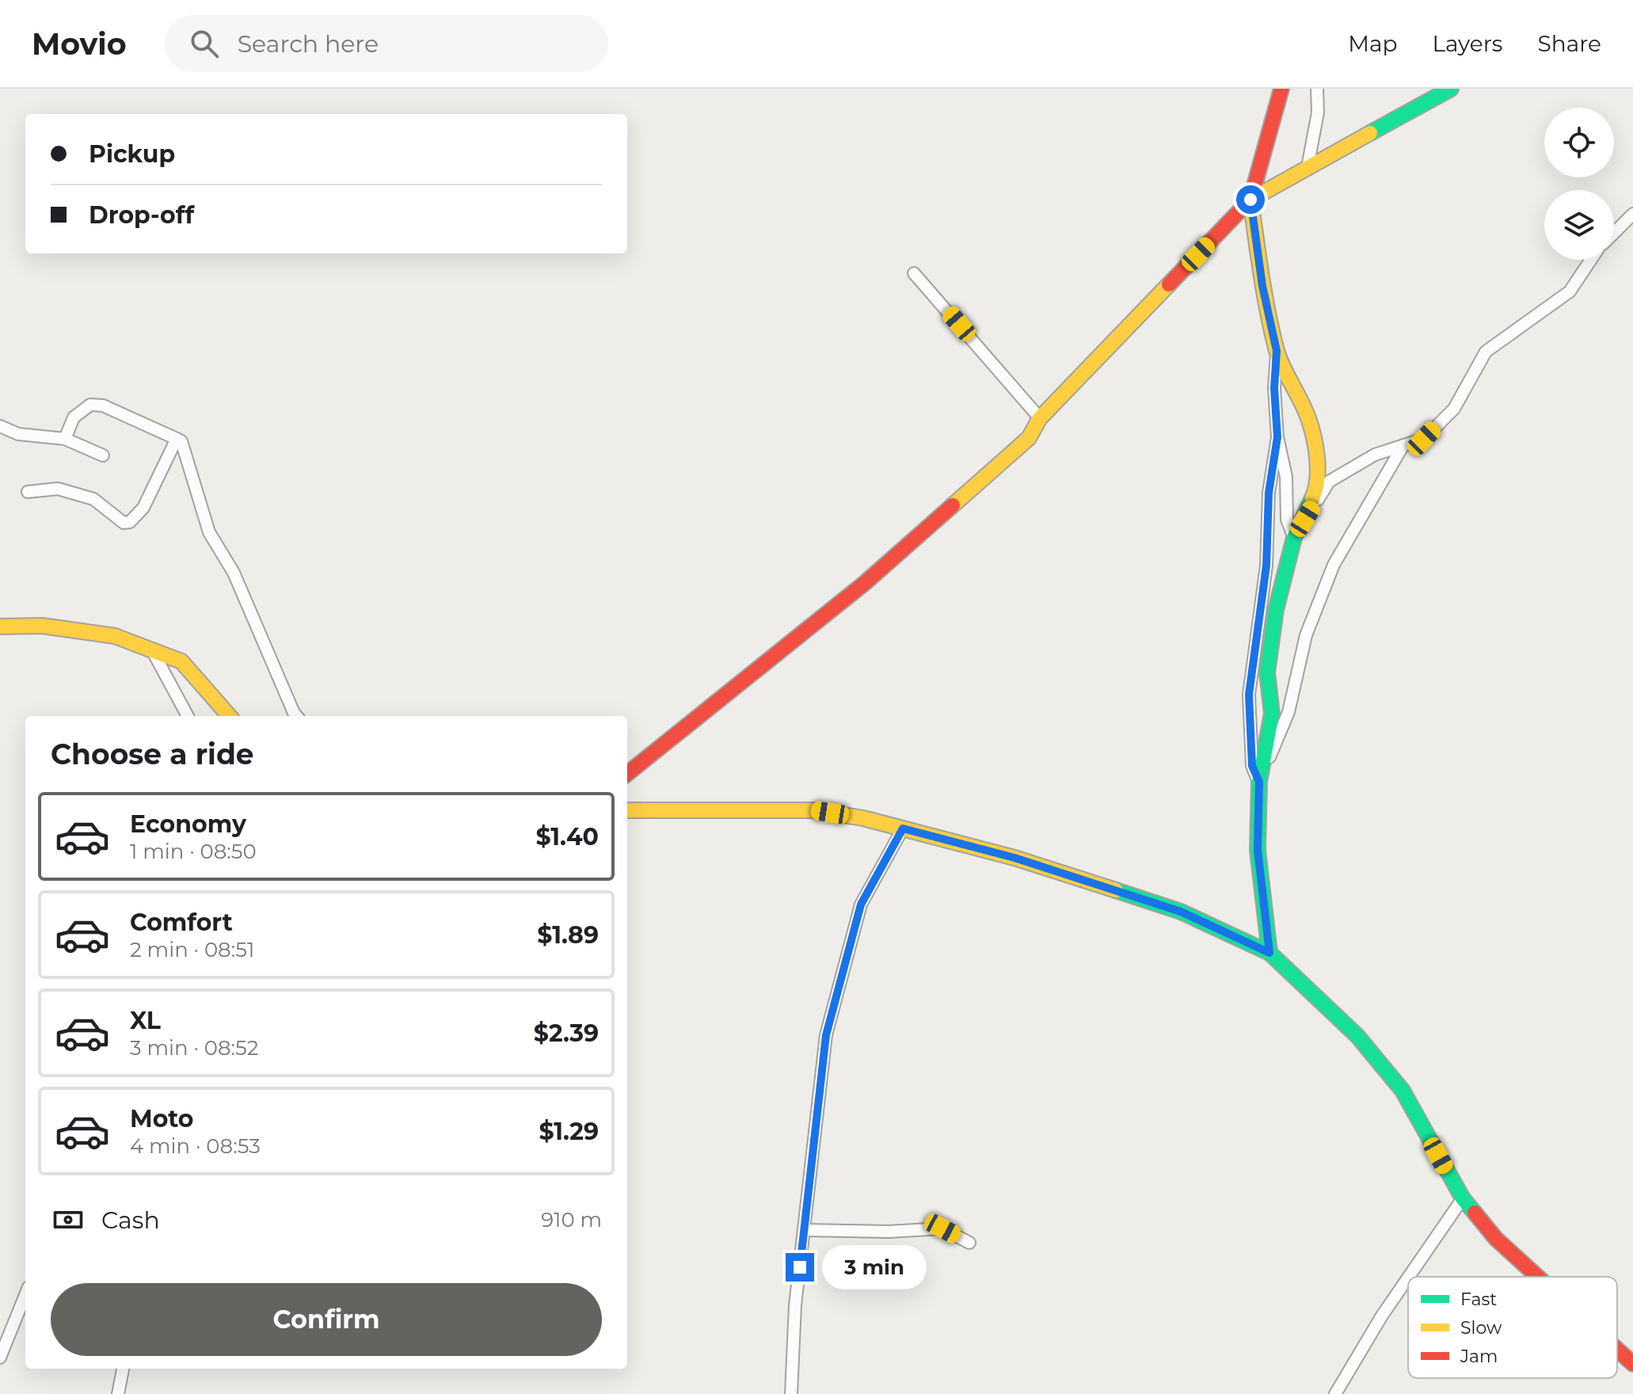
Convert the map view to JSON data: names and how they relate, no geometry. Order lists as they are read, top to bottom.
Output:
{
  "legend": ["Fast", "Slow", "Jam"],
  "page": {
    "header": "Movio",
    "search": "Search here",
    "nav": ["Map", "Layers", "Share"],
    "banner": ["Pickup", "Drop-off"],
    "heading": "Choose a ride",
    "list": [
      {
        "name": "Economy",
        "note": "1 min · 08:50",
        "value": "$1.40"
      },
      {
        "name": "Comfort",
        "note": "2 min · 08:51",
        "value": "$1.89"
      },
      {
        "name": "XL",
        "note": "3 min · 08:52",
        "value": "$2.39"
      },
      {
        "name": "Moto",
        "note": "4 min · 08:53",
        "value": "$1.29"
      }
    ],
    "pay": ["Cash", "910 m"],
    "bubble": "3 min",
    "buttons": "Confirm"
  }
}
